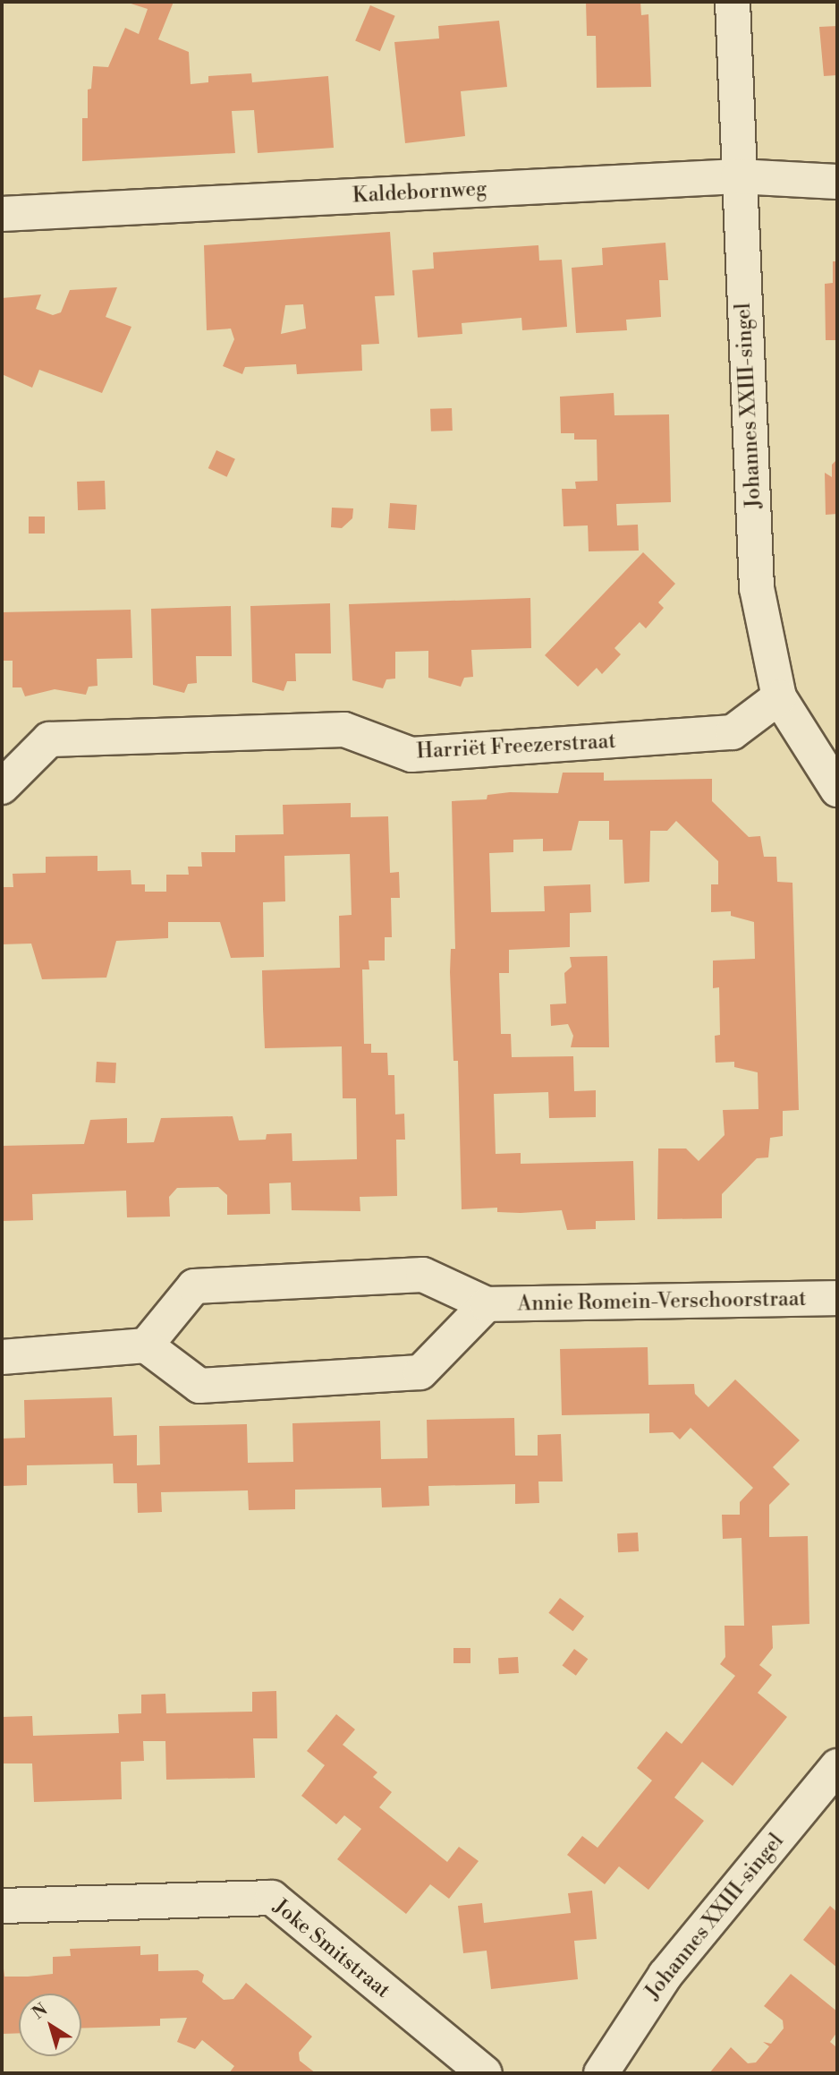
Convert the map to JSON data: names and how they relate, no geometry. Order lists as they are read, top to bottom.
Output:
{
  "streets": {
    "street": [
      "Kaldebornweg",
      "Johannes XXIII-singel",
      "Harriët Freezerstraat",
      "Annie Romein-Verschoorstraat",
      "Joke Smitstraat"
    ]
  },
  "crossings": [
    ["Kaldebornweg", "Johannes XXIII-singel"],
    ["Johannes XXIII-singel", "Harriët Freezerstraat"]
  ],
  "north": "top left"
}
